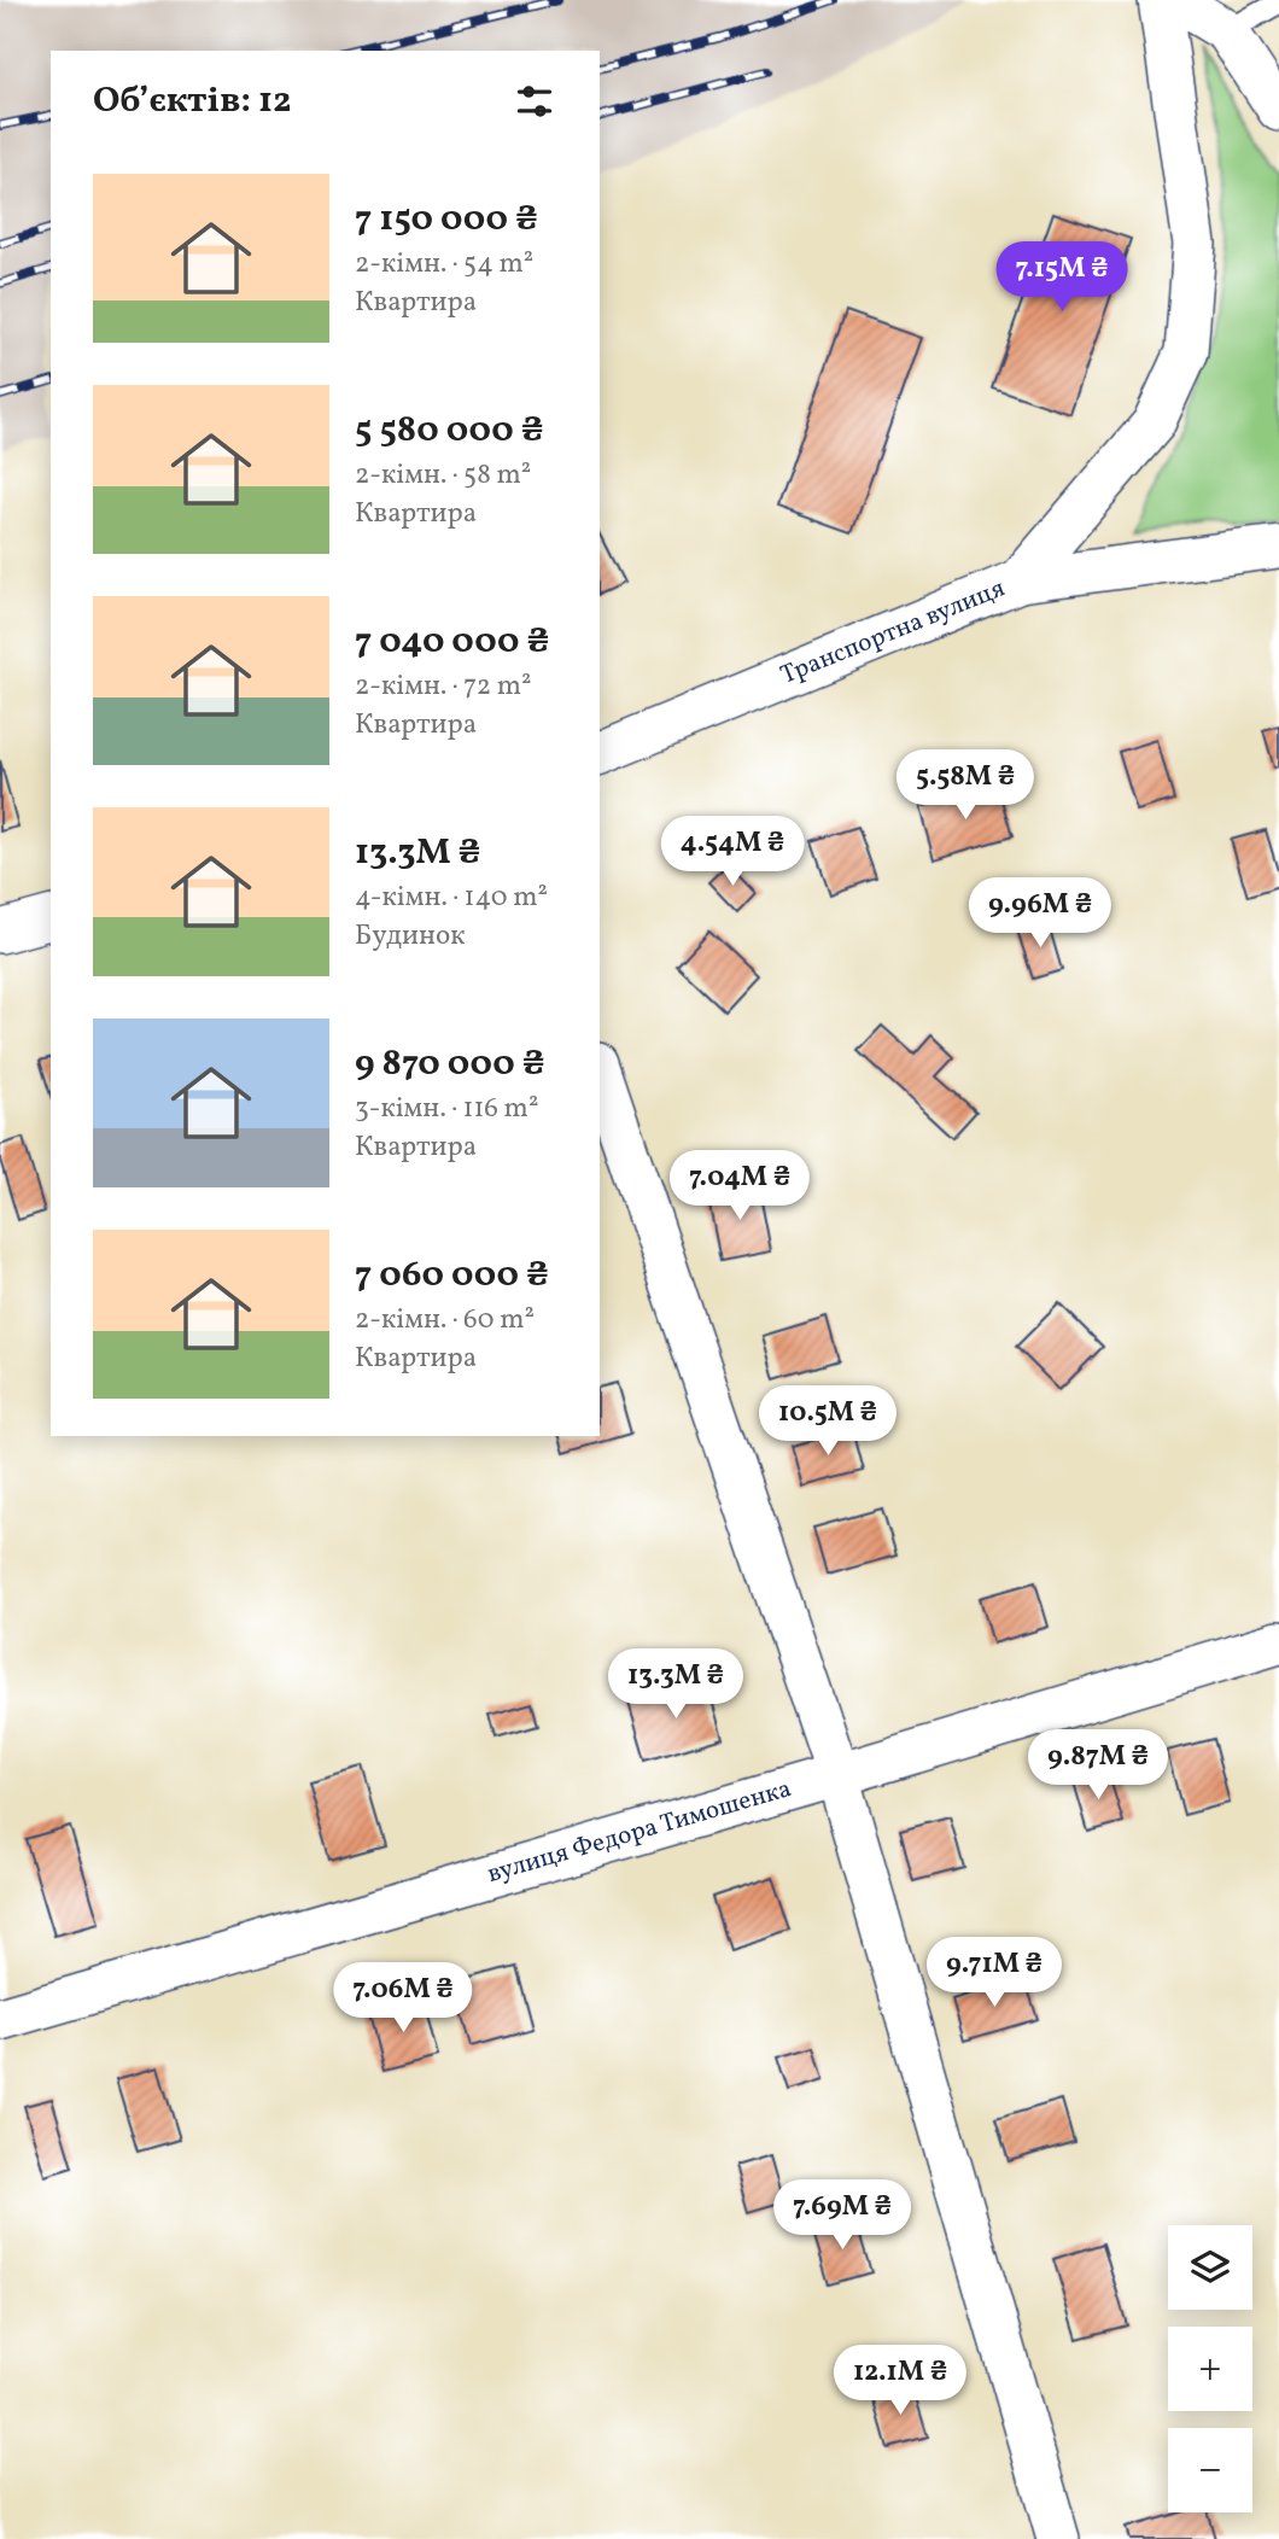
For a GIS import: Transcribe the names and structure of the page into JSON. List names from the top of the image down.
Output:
{
  "streets": {
    "street": ["Транспортна вулиця", "вулиця Федора Тимошенка"]
  },
  "page": {
    "heading": "Об’єктів: 12",
    "list": [
      {
        "name": "7 150 000 ₴",
        "note": "2-кімн. · 54 m² · Квартира"
      },
      {
        "name": "5 580 000 ₴",
        "note": "2-кімн. · 58 m² · Квартира"
      },
      {
        "name": "7 040 000 ₴",
        "note": "2-кімн. · 72 m² · Квартира"
      },
      {
        "name": "13.3M ₴",
        "note": "4-кімн. · 140 m² · Будинок"
      },
      {
        "name": "9 870 000 ₴",
        "note": "3-кімн. · 116 m² · Квартира"
      },
      {
        "name": "7 060 000 ₴",
        "note": "2-кімн. · 60 m² · Квартира"
      }
    ],
    "price": [
      "7.15M ₴",
      "5.58M ₴",
      "4.54M ₴",
      "9.96M ₴",
      "7.04M ₴",
      "10.5M ₴",
      "13.3M ₴",
      "9.87M ₴",
      "9.71M ₴",
      "7.06M ₴",
      "7.69M ₴",
      "12.1M ₴"
    ],
    "map_buttons": ["+", "−"]
  }
}
